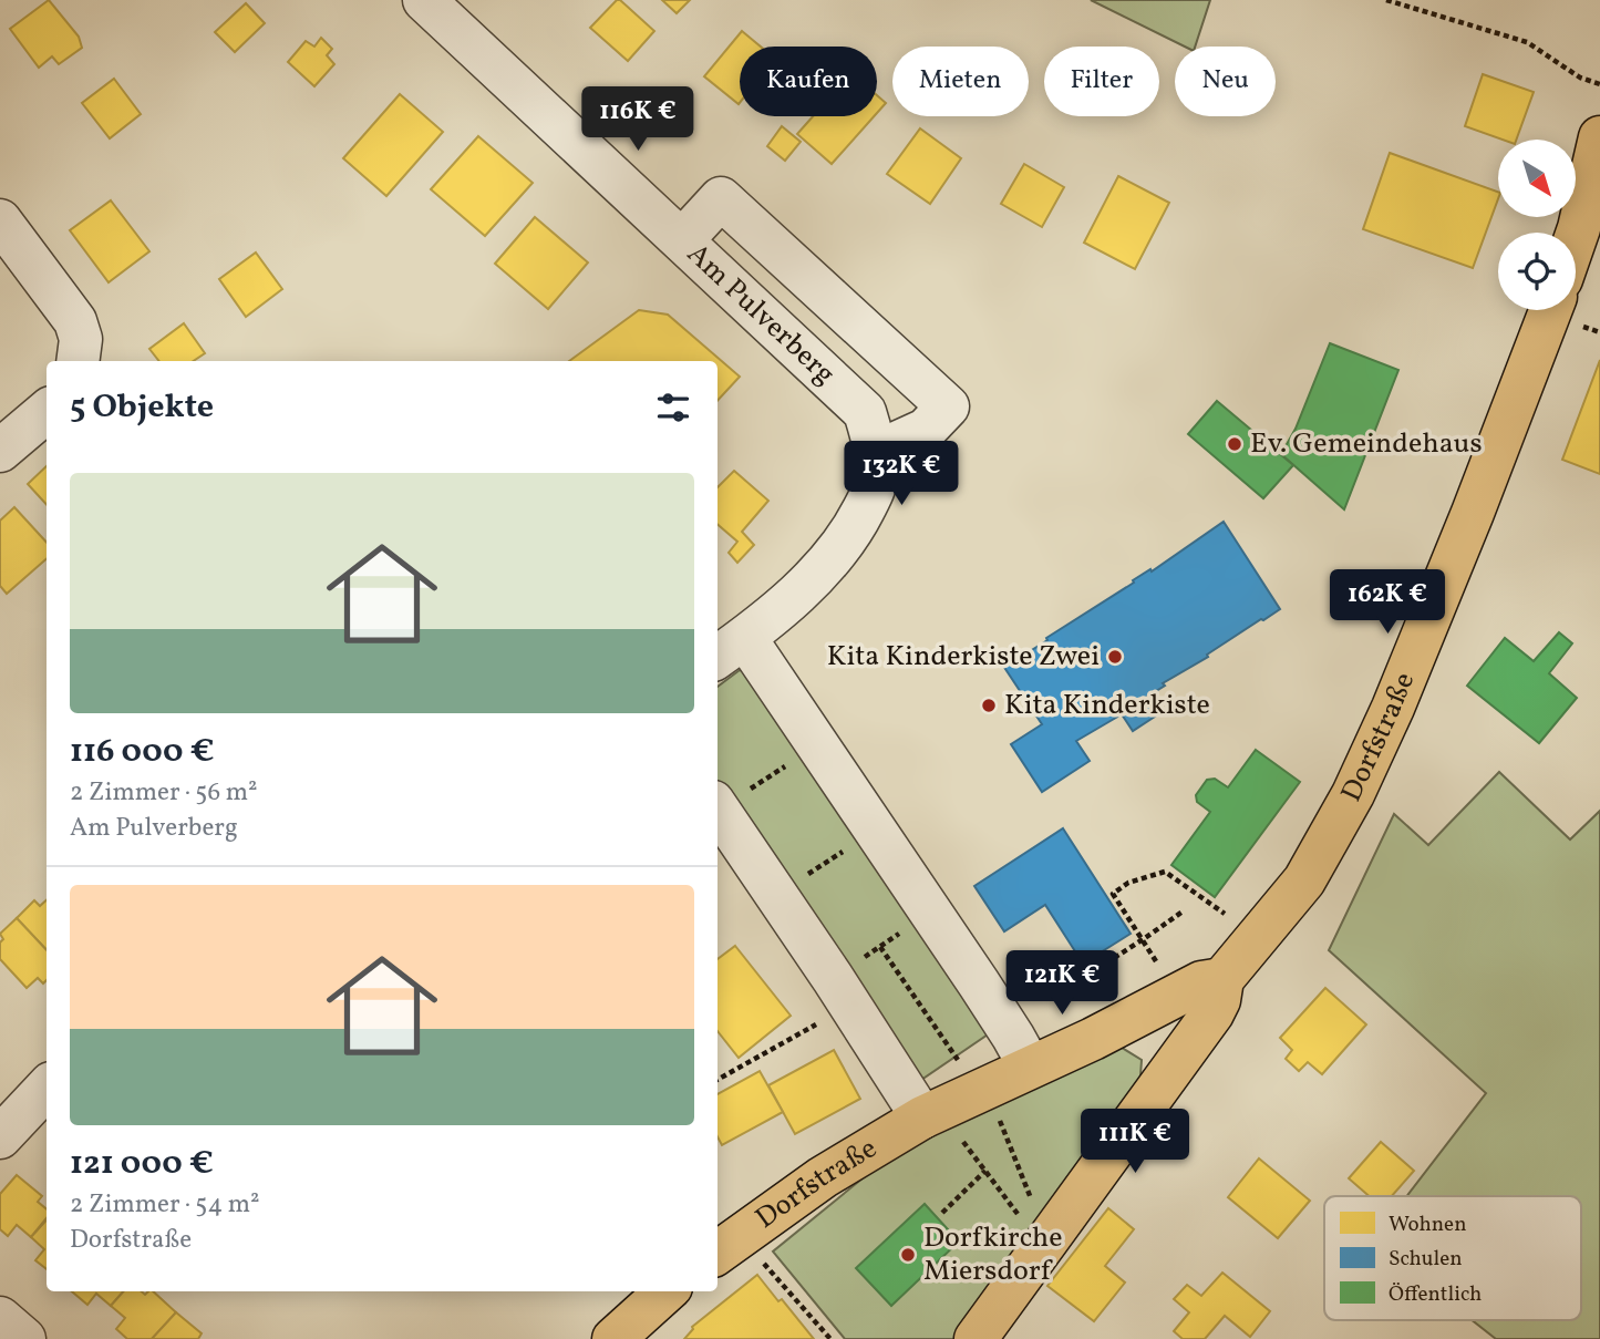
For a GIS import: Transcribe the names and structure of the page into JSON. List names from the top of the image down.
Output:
{
  "streets": {
    "main road": ["Dorfstraße"],
    "street": ["Am Pulverberg"]
  },
  "places": [
    "Ev. Gemeindehaus",
    "Kita Kinderkiste Zwei",
    "Kita Kinderkiste",
    "Dorfkirche Miersdorf"
  ],
  "legend": ["Wohnen", "Schulen", "Öffentlich"],
  "north": "bottom right",
  "page": {
    "chip": [
      "Kaufen",
      "Mieten",
      "Filter",
      "Neu"
    ],
    "price": [
      "116K €",
      "132K €",
      "162K €",
      "121K €",
      "111K €"
    ],
    "heading": "5 Objekte",
    "list": [
      {
        "name": "116 000 €",
        "note": "2 Zimmer · 56 m² · Am Pulverberg"
      },
      {
        "name": "121 000 €",
        "note": "2 Zimmer · 54 m² · Dorfstraße"
      }
    ]
  }
}
